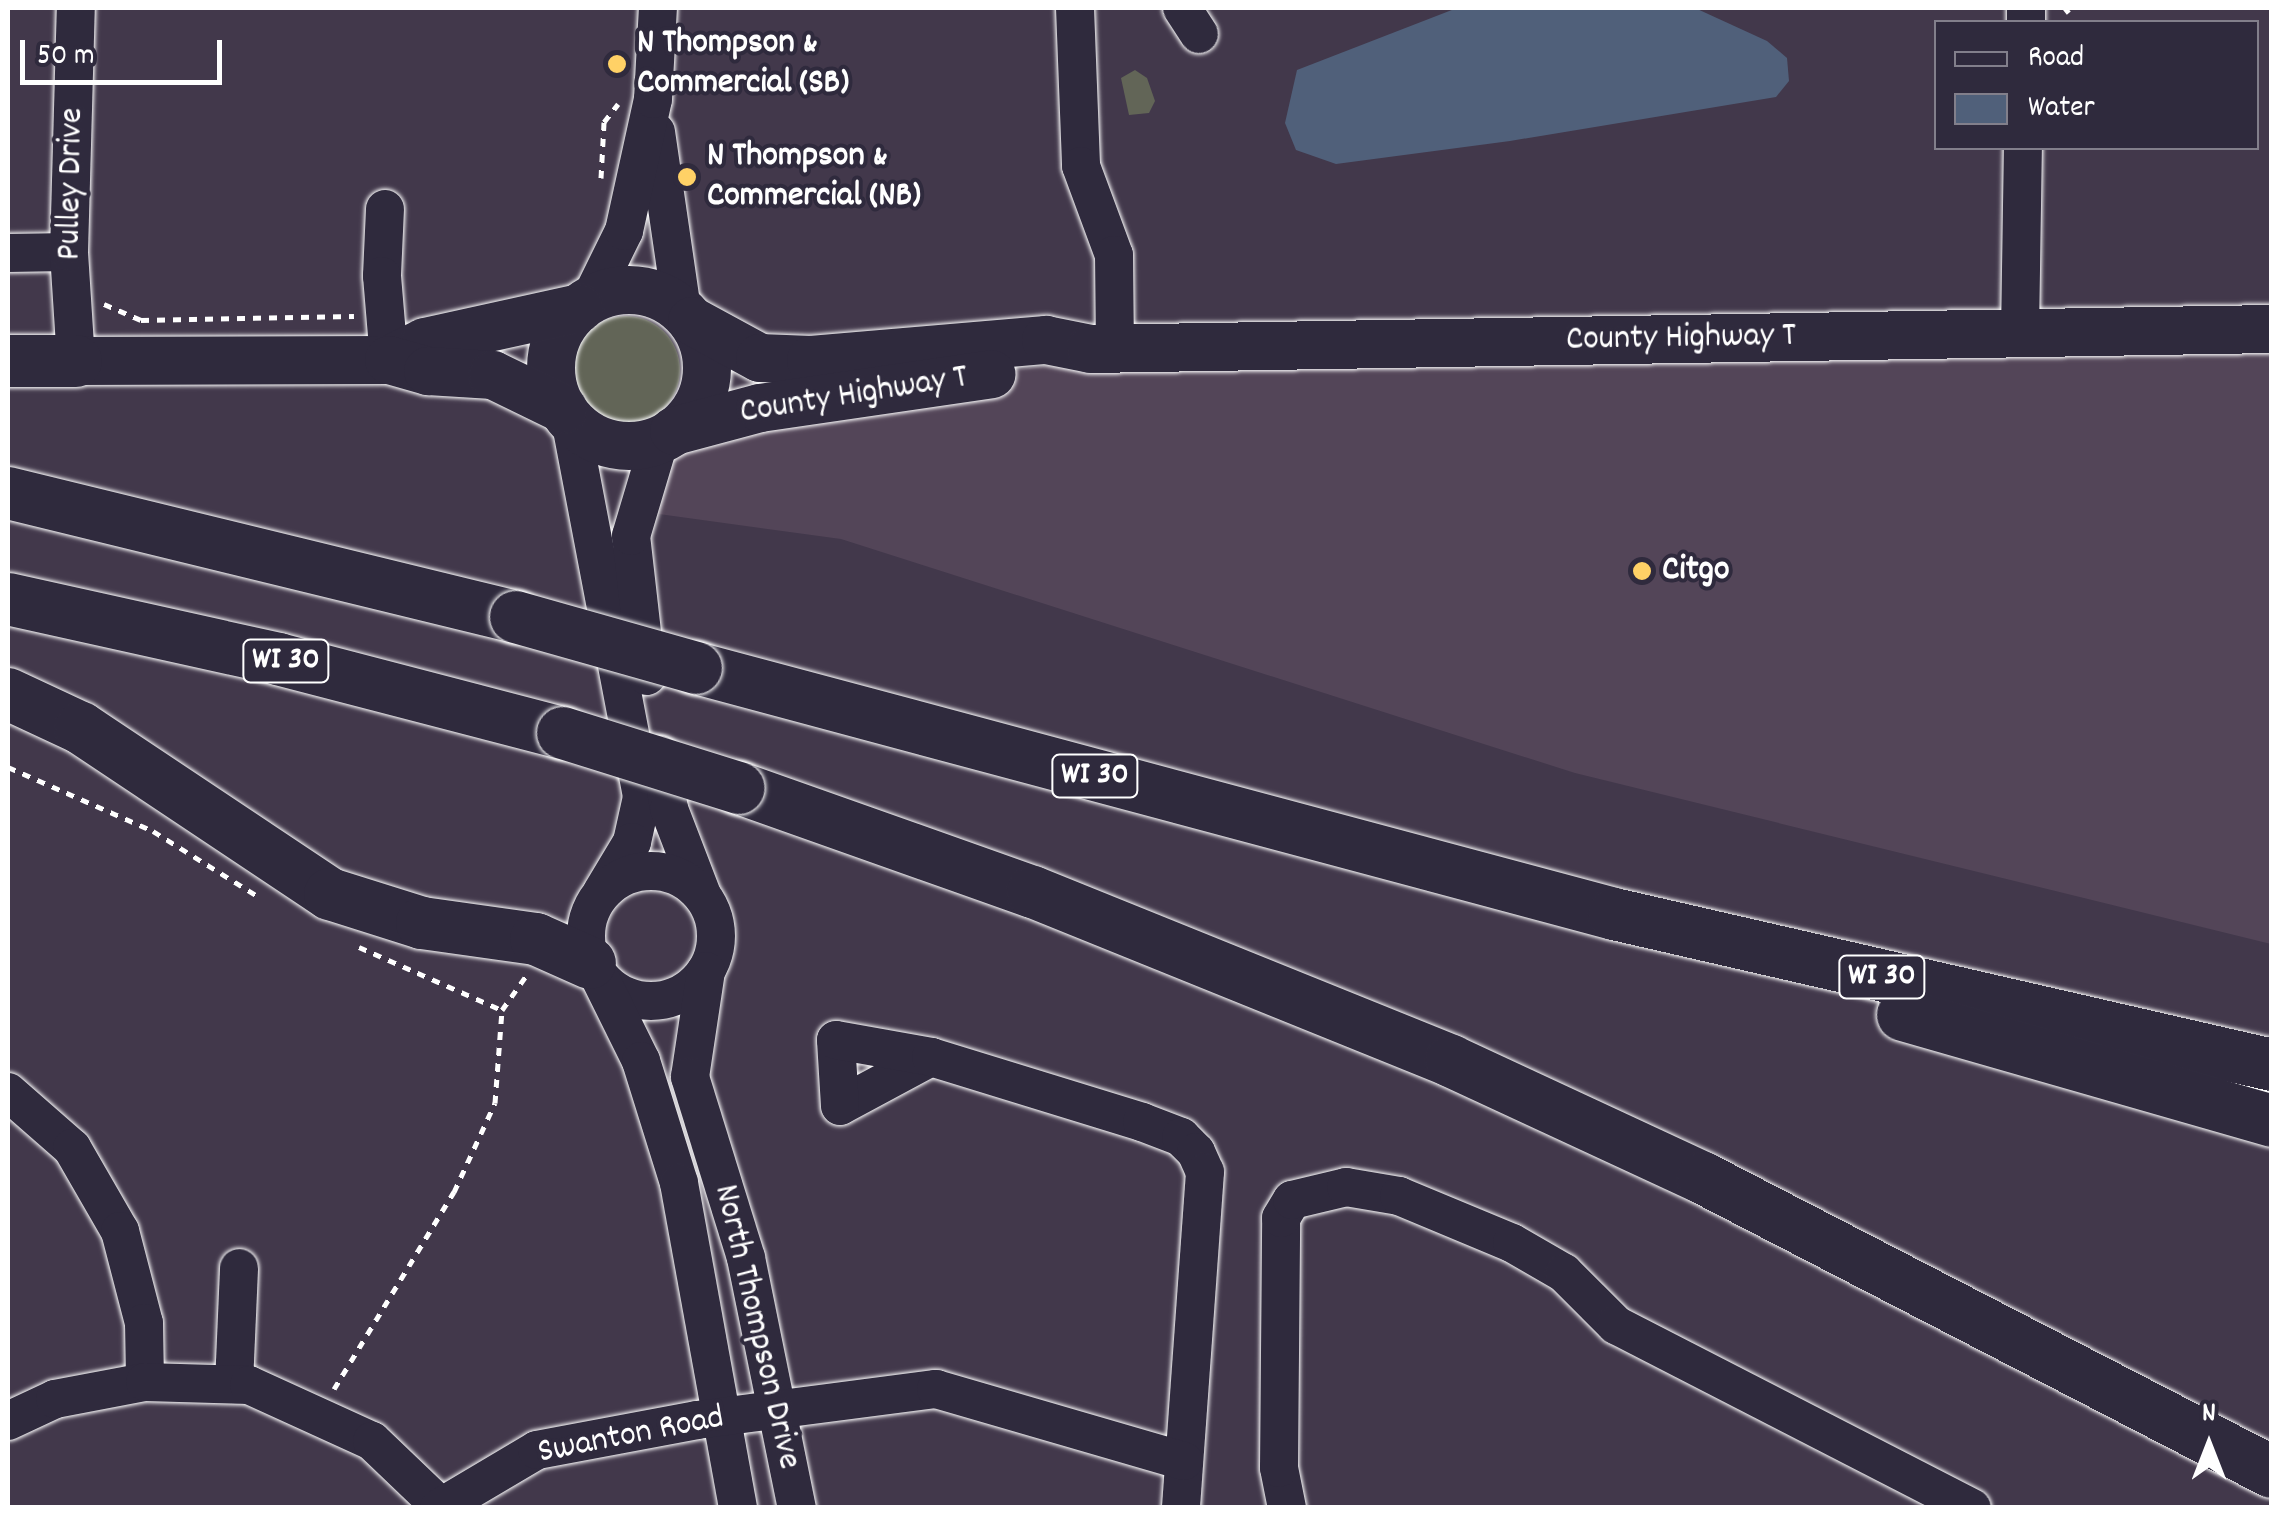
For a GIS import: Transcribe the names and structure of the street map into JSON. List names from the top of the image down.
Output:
{
  "streets": {
    "highway": ["WI 30"],
    "main road": ["County Highway T"],
    "street": ["Pulley Drive", "North Thompson Drive", "Swanton Road"]
  },
  "crossings": [
    ["North Thompson Drive", "Swanton Road"]
  ],
  "places": ["N Thompson & Commercial (SB)", "N Thompson & Commercial (NB)", "Citgo"],
  "legend": ["Road", "Water"],
  "scale_bar": "50 m",
  "north": "top"
}
